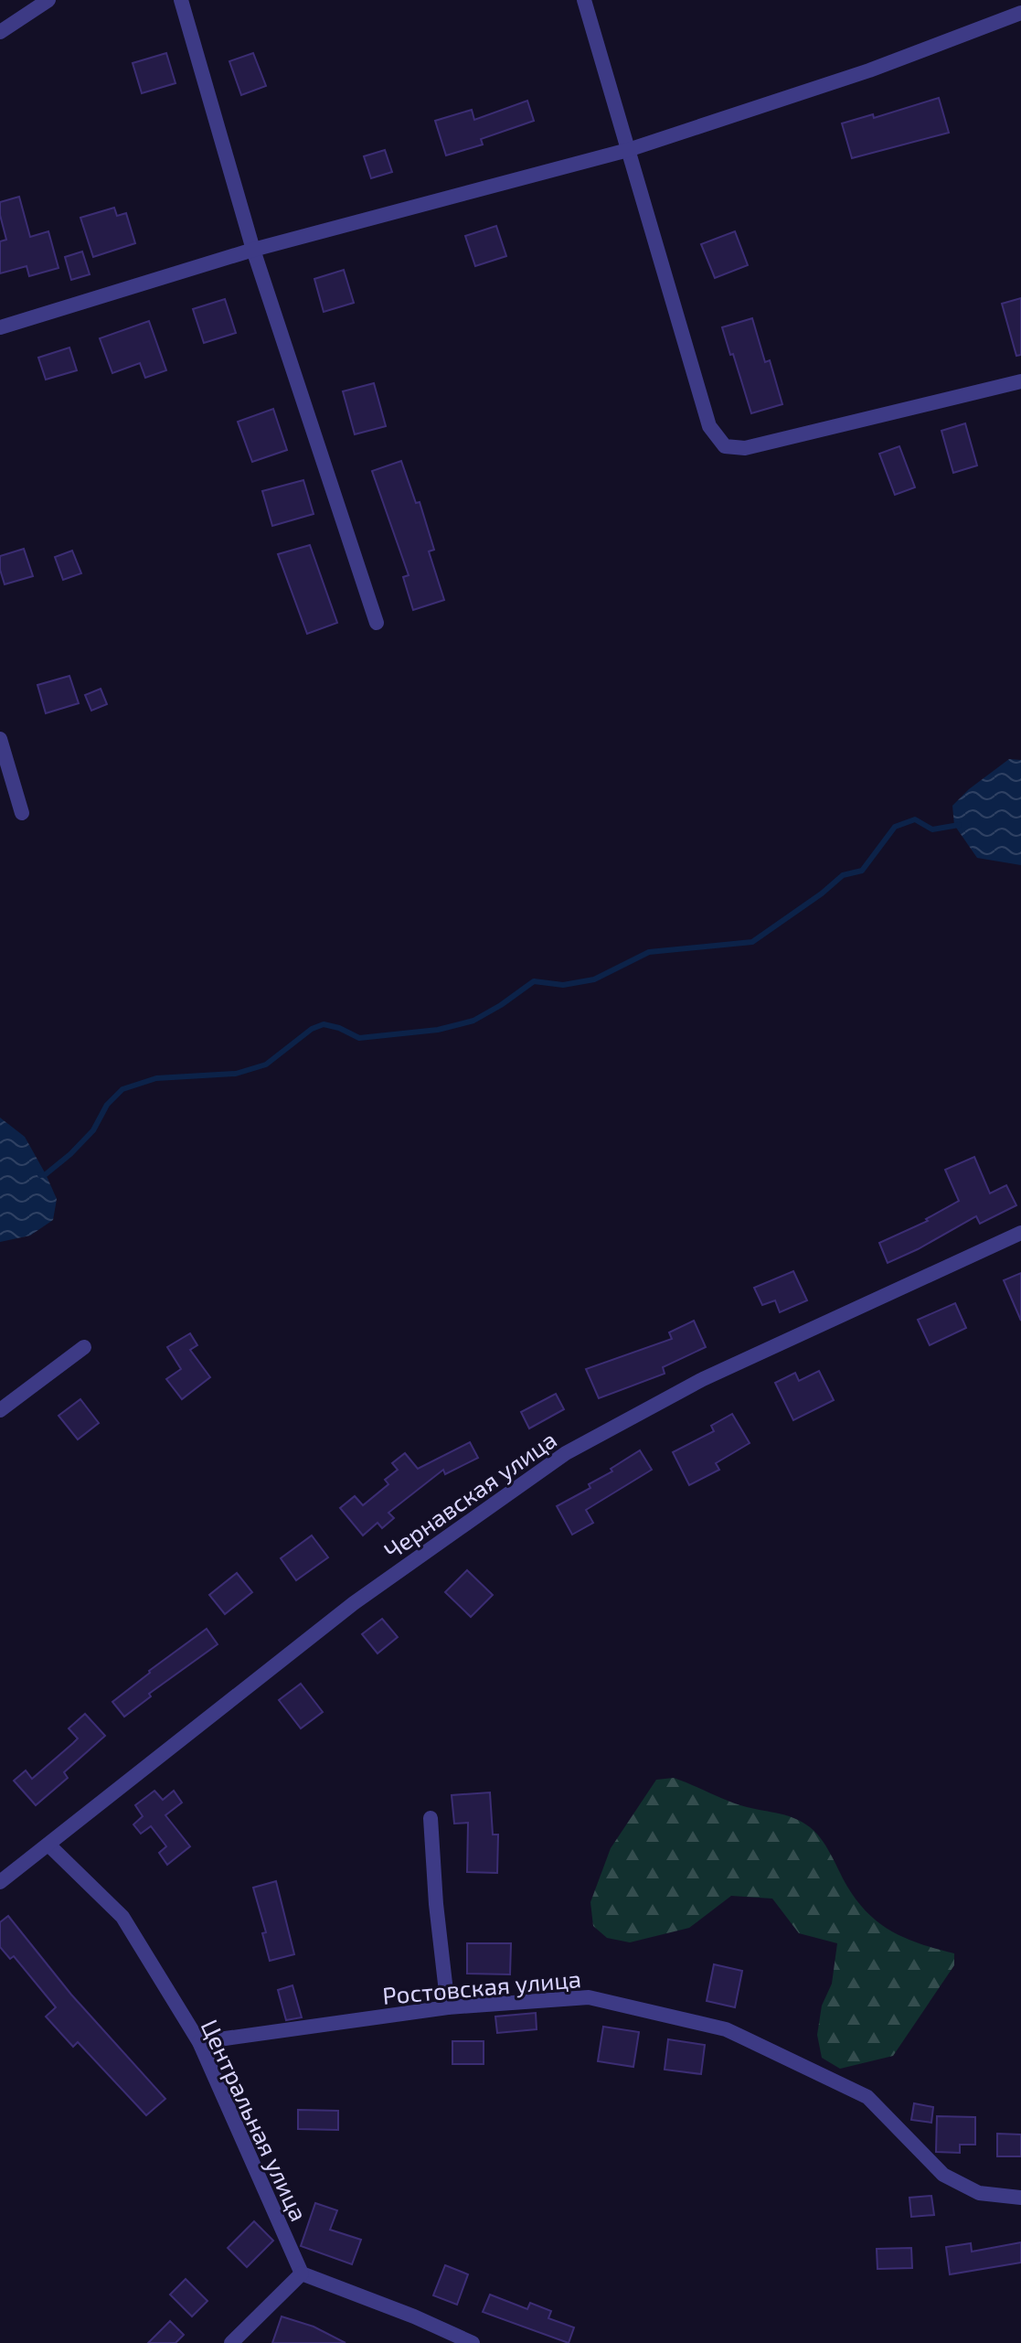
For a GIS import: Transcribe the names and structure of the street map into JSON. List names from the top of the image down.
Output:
{
  "streets": {
    "street": ["Чернавская улица", "Ростовская улица", "Центральная улица"]
  },
  "crossings": [
    ["Чернавская улица", "Центральная улица"],
    ["Ростовская улица", "Центральная улица"]
  ]
}
